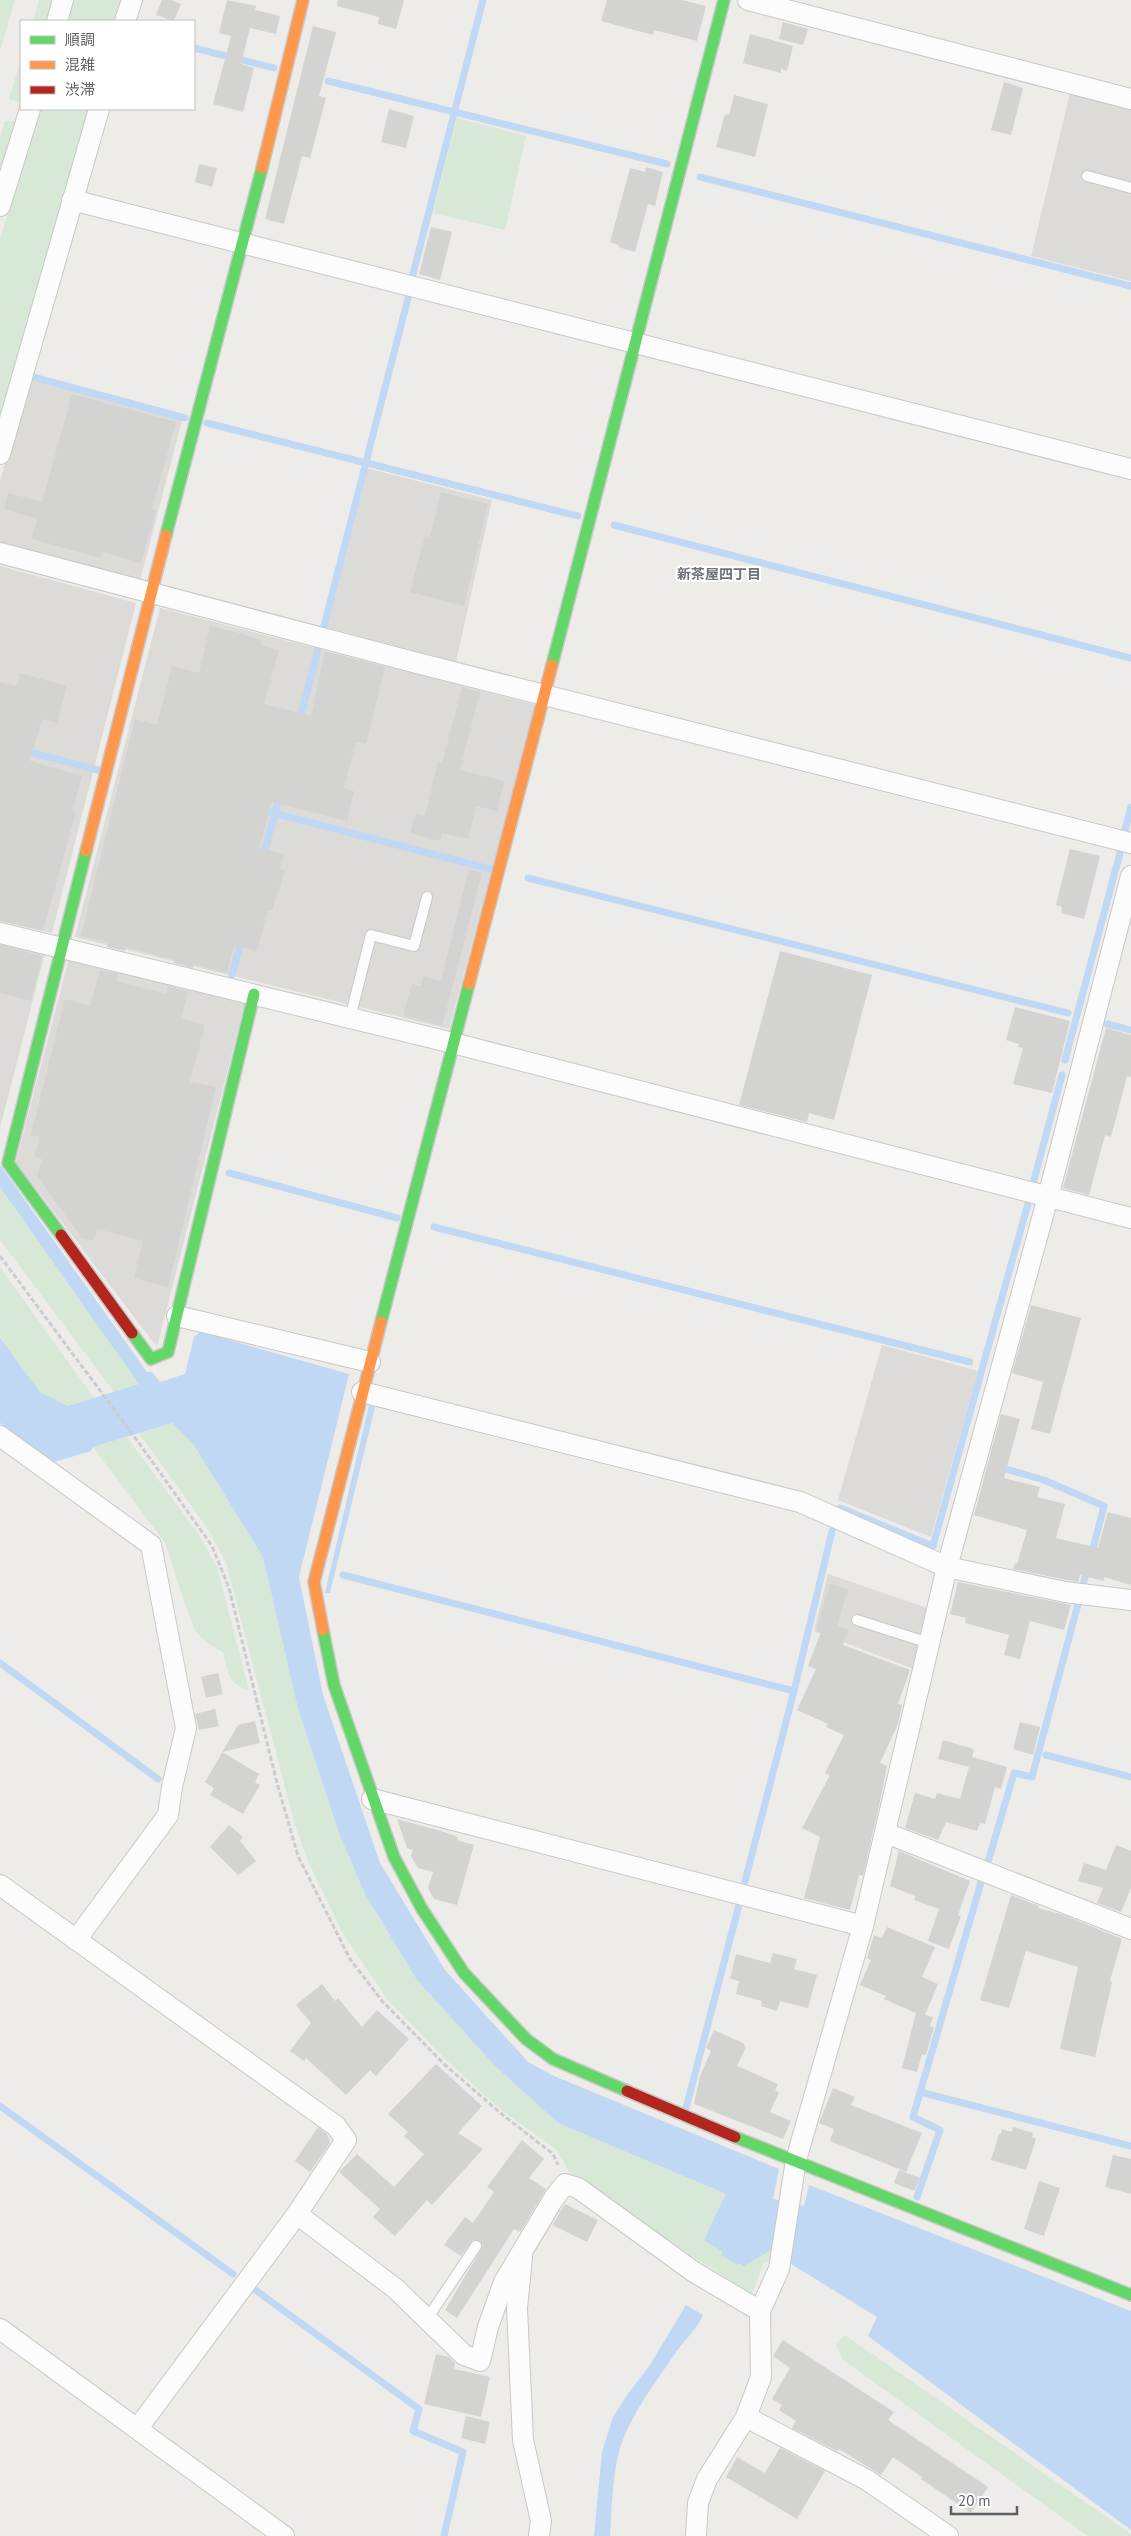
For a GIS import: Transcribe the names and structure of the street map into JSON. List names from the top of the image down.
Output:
{
  "districts": ["新茶屋四丁目"],
  "legend": ["順調", "混雑", "渋滞"],
  "scale_bar": "20 m"
}
